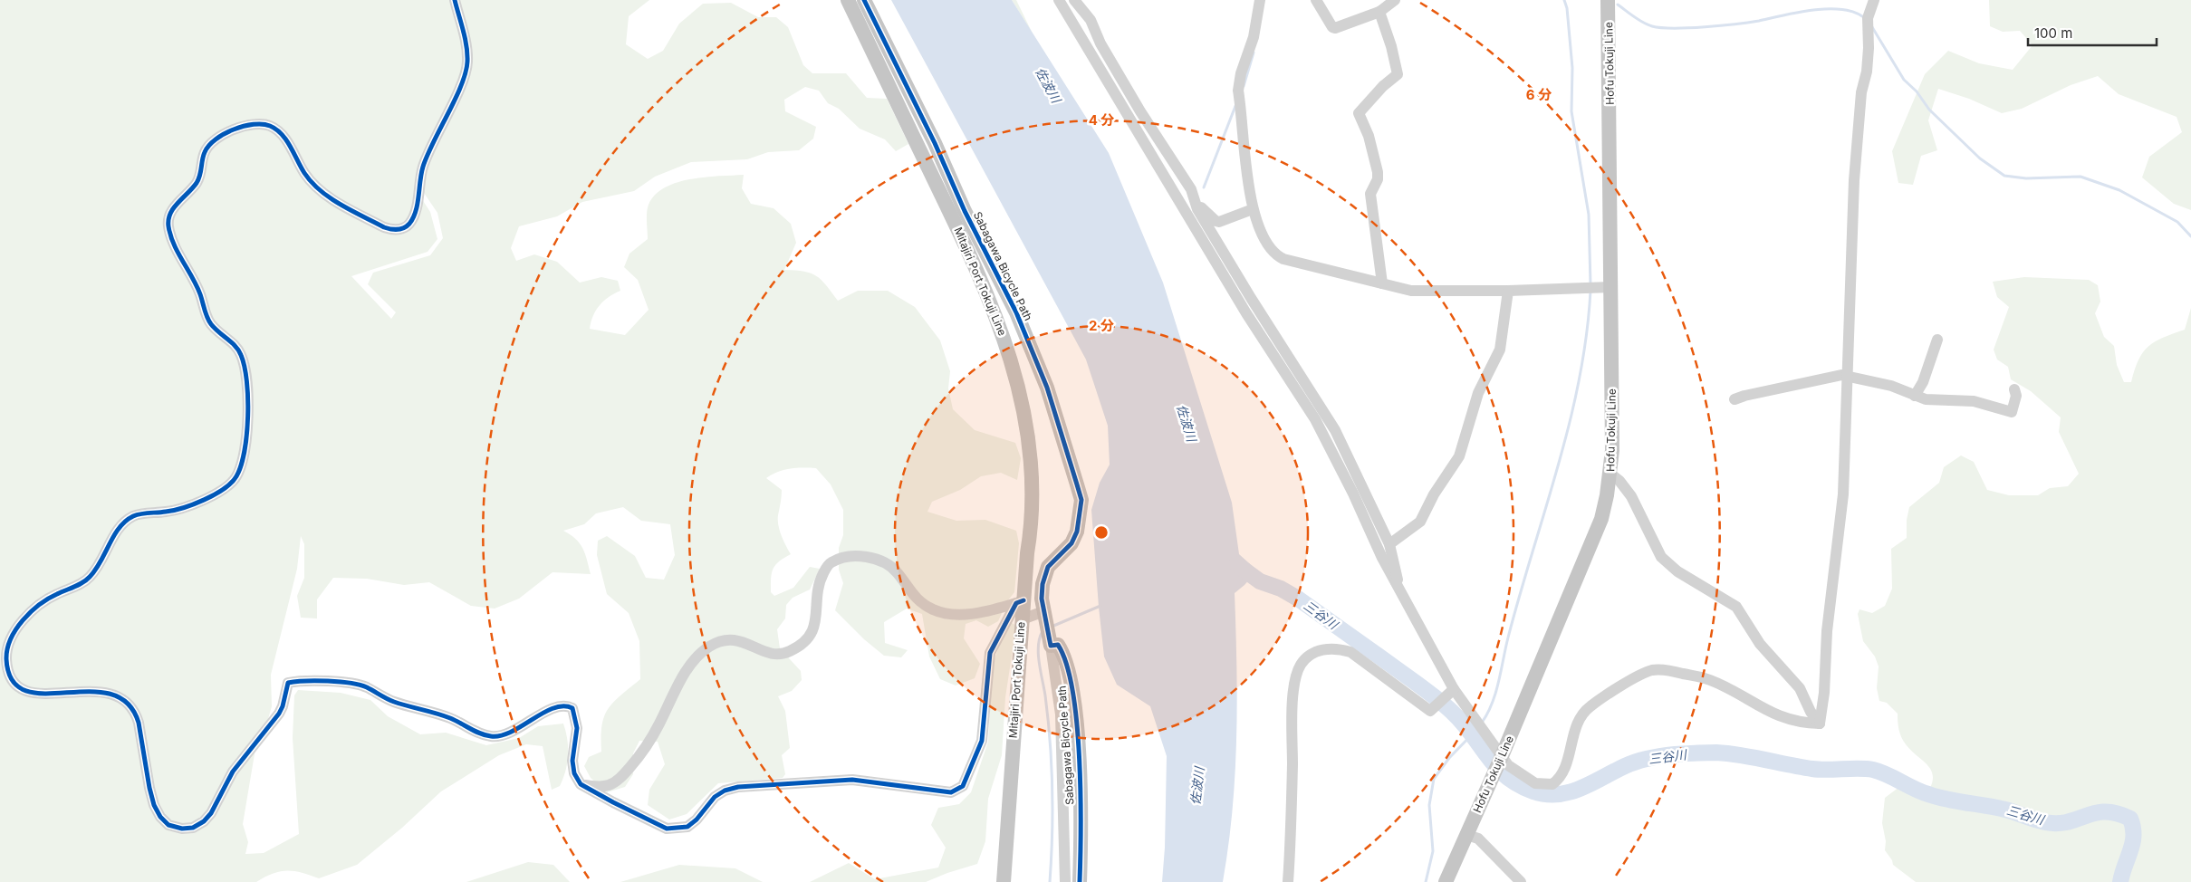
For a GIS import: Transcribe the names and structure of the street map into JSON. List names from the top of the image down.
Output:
{
  "streets": {
    "main road": ["Hofu Tokuji Line", "Sabagawa Bicycle Path", "Mitajiri Port Tokuji Line"]
  },
  "water": ["佐波川", "三谷川"],
  "scale_bar": "100 m",
  "rings": ["6 分", "4 分", "2 分"]
}
